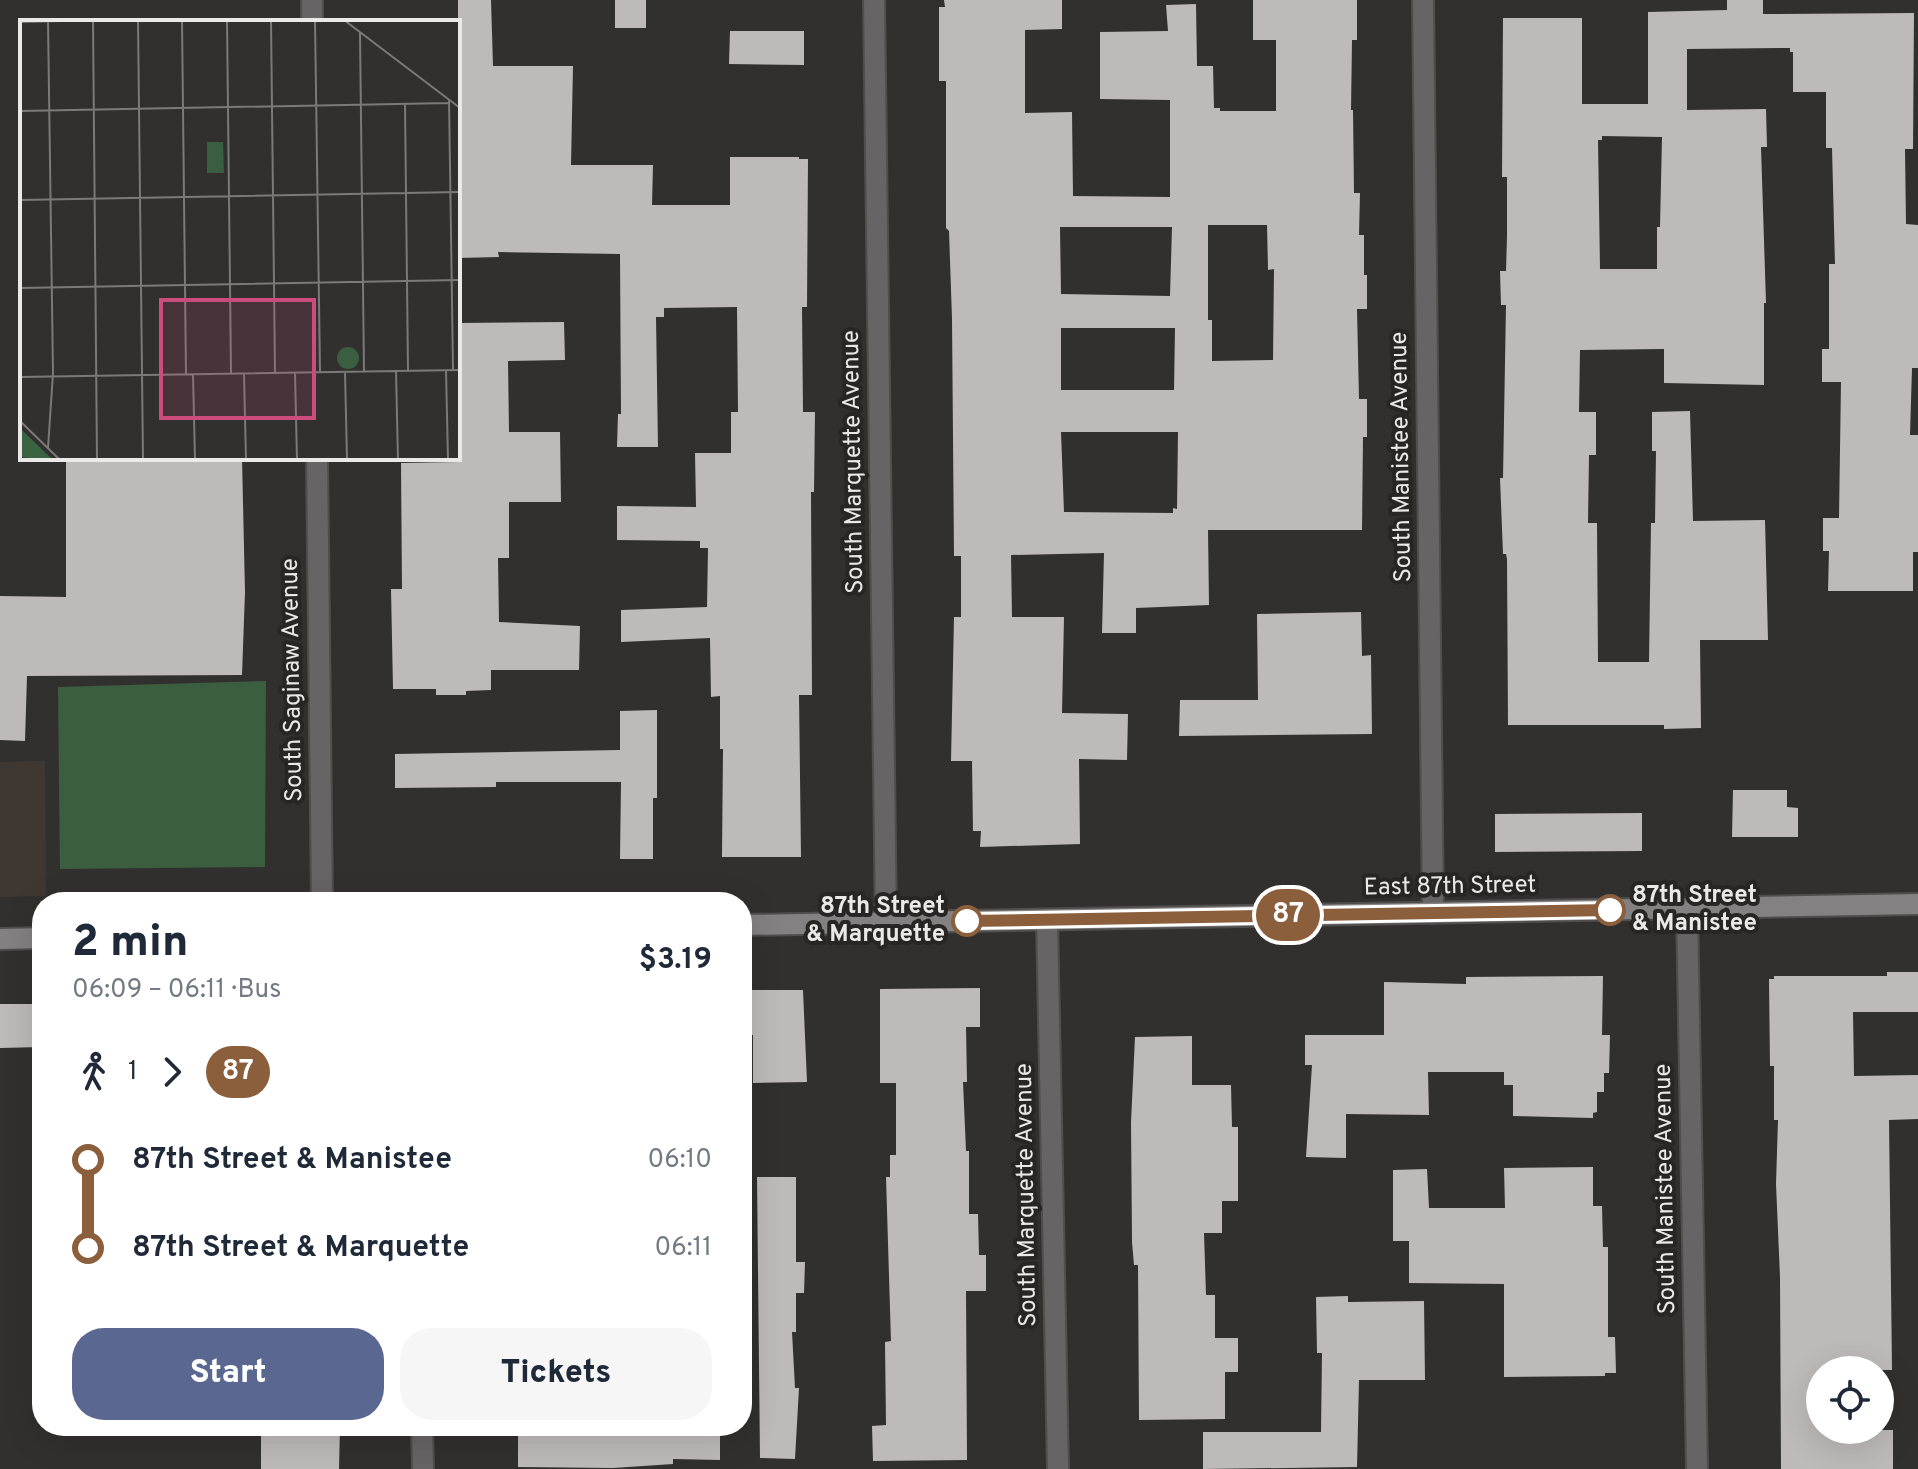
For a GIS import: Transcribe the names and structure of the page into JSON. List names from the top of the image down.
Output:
{
  "streets": {
    "main road": ["East 87th Street"],
    "street": ["South Manistee Avenue", "South Marquette Avenue", "South Saginaw Avenue"]
  },
  "crossings": [
    ["South Manistee Avenue", "East 87th Street"],
    ["South Marquette Avenue", "East 87th Street"]
  ],
  "places": ["87th Street & Manistee", "87th Street & Marquette"],
  "lines": ["bus line 87"],
  "page": {
    "on_map": "87",
    "heading": ["2 min", "06:09 – 06:11 · Bus", "$3.19"],
    "legs": ["1", "87"],
    "list": [
      {
        "name": "87th Street & Manistee",
        "value": "06:10"
      },
      {
        "name": "87th Street & Marquette",
        "value": "06:11"
      }
    ],
    "buttons": ["Start", "Tickets"]
  }
}
